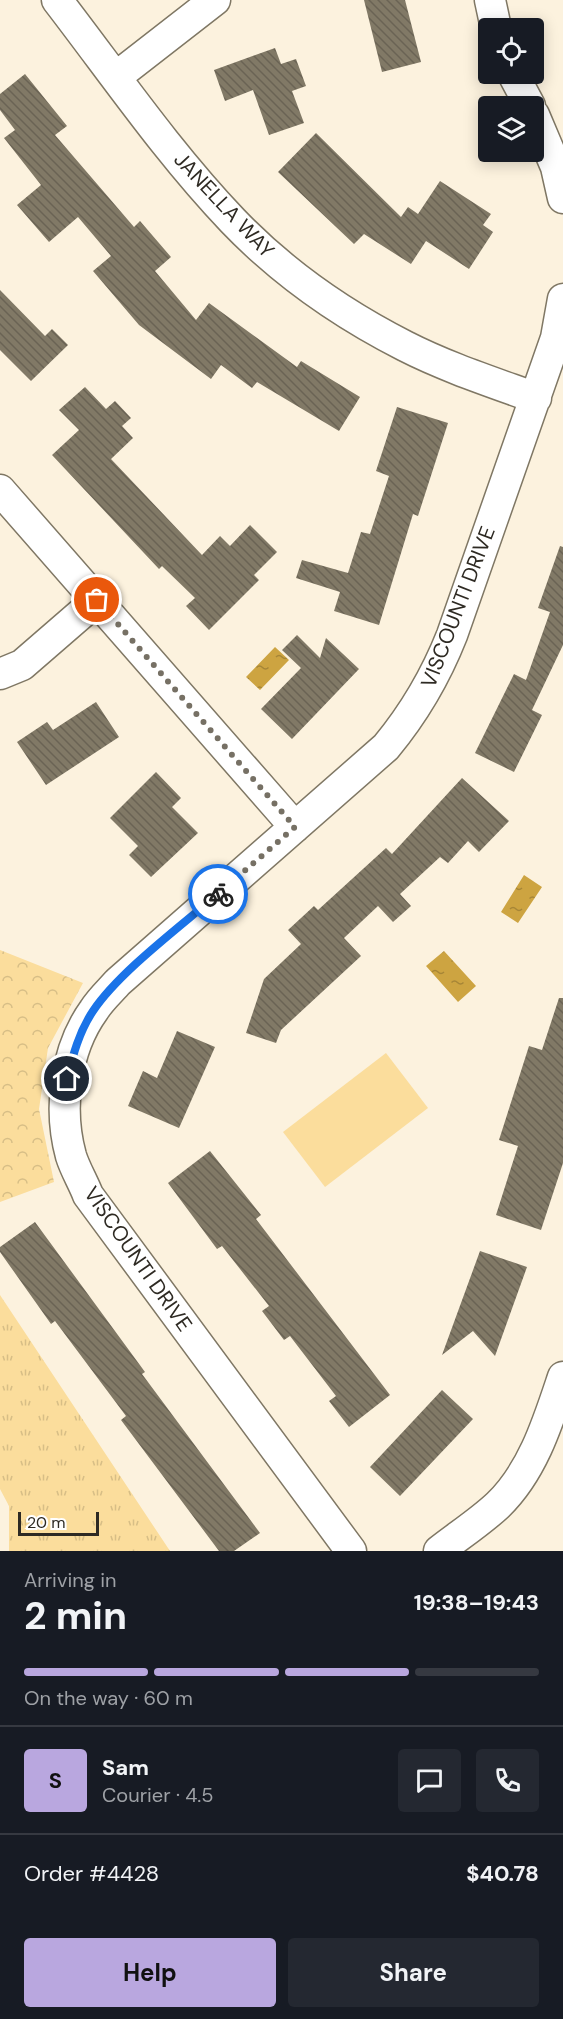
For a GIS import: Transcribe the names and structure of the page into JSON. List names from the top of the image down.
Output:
{
  "streets": {
    "street": ["JANELLA WAY", "VISCOUNTI DRIVE"]
  },
  "crossings": [
    ["JANELLA WAY", "VISCOUNTI DRIVE"]
  ],
  "scale_bar": "20 m",
  "page": {
    "scale": "20 m",
    "heading": ["2 min", "Arriving in", "19:38–19:43"],
    "panel": [
      "Sam",
      "Courier · 4.5",
      "Order #4428",
      "$40.78"
    ],
    "bar": "On the way · 60 m",
    "round": "S",
    "buttons": ["Help", "Share"]
  }
}
